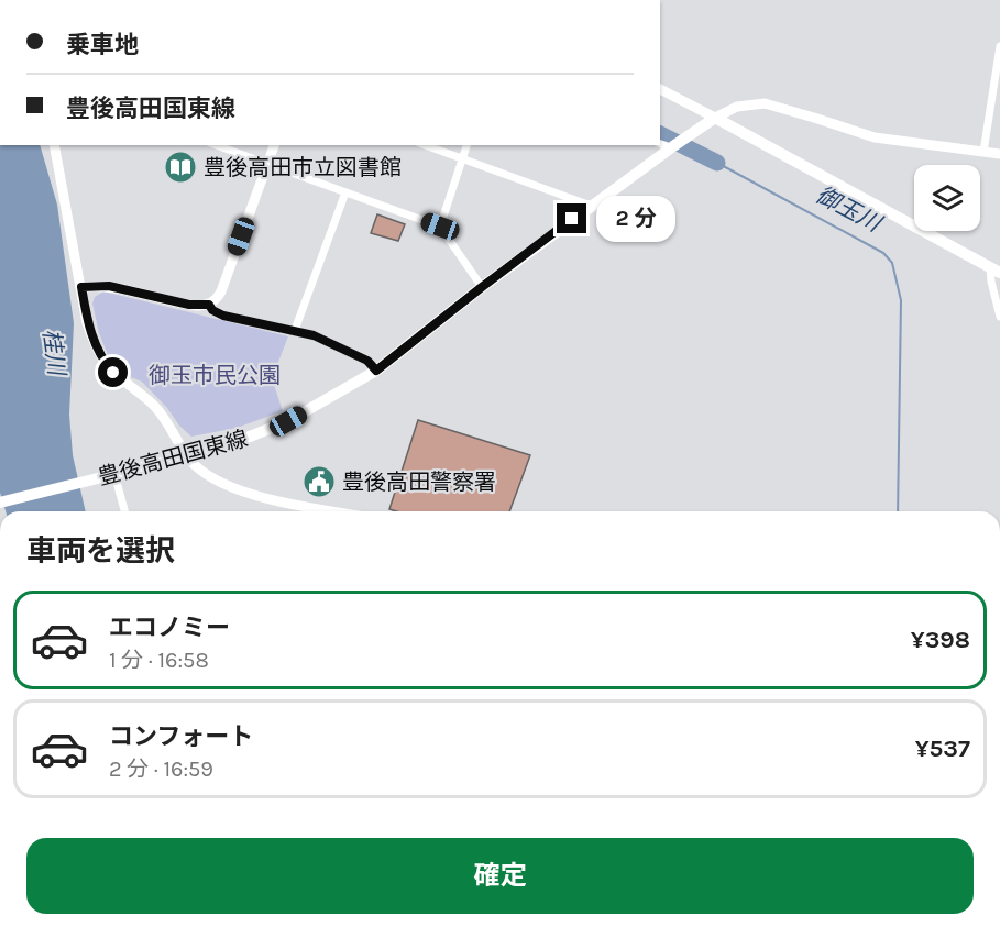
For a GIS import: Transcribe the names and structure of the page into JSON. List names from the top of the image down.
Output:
{
  "streets": {
    "main road": ["豊後高田国東線"]
  },
  "water": ["御玉川", "桂川"],
  "parks": ["御玉市民公園"],
  "places": {
    "library": ["豊後高田市立図書館"],
    "public building": ["豊後高田警察署"]
  },
  "page": {
    "banner": ["乗車地", "豊後高田国東線"],
    "bubble": "2 分",
    "heading": "車両を選択",
    "list": [
      {
        "name": "エコノミー",
        "note": "1 分 · 16:58",
        "value": "¥398"
      },
      {
        "name": "コンフォート",
        "note": "2 分 · 16:59",
        "value": "¥537"
      }
    ],
    "buttons": "確定"
  }
}
